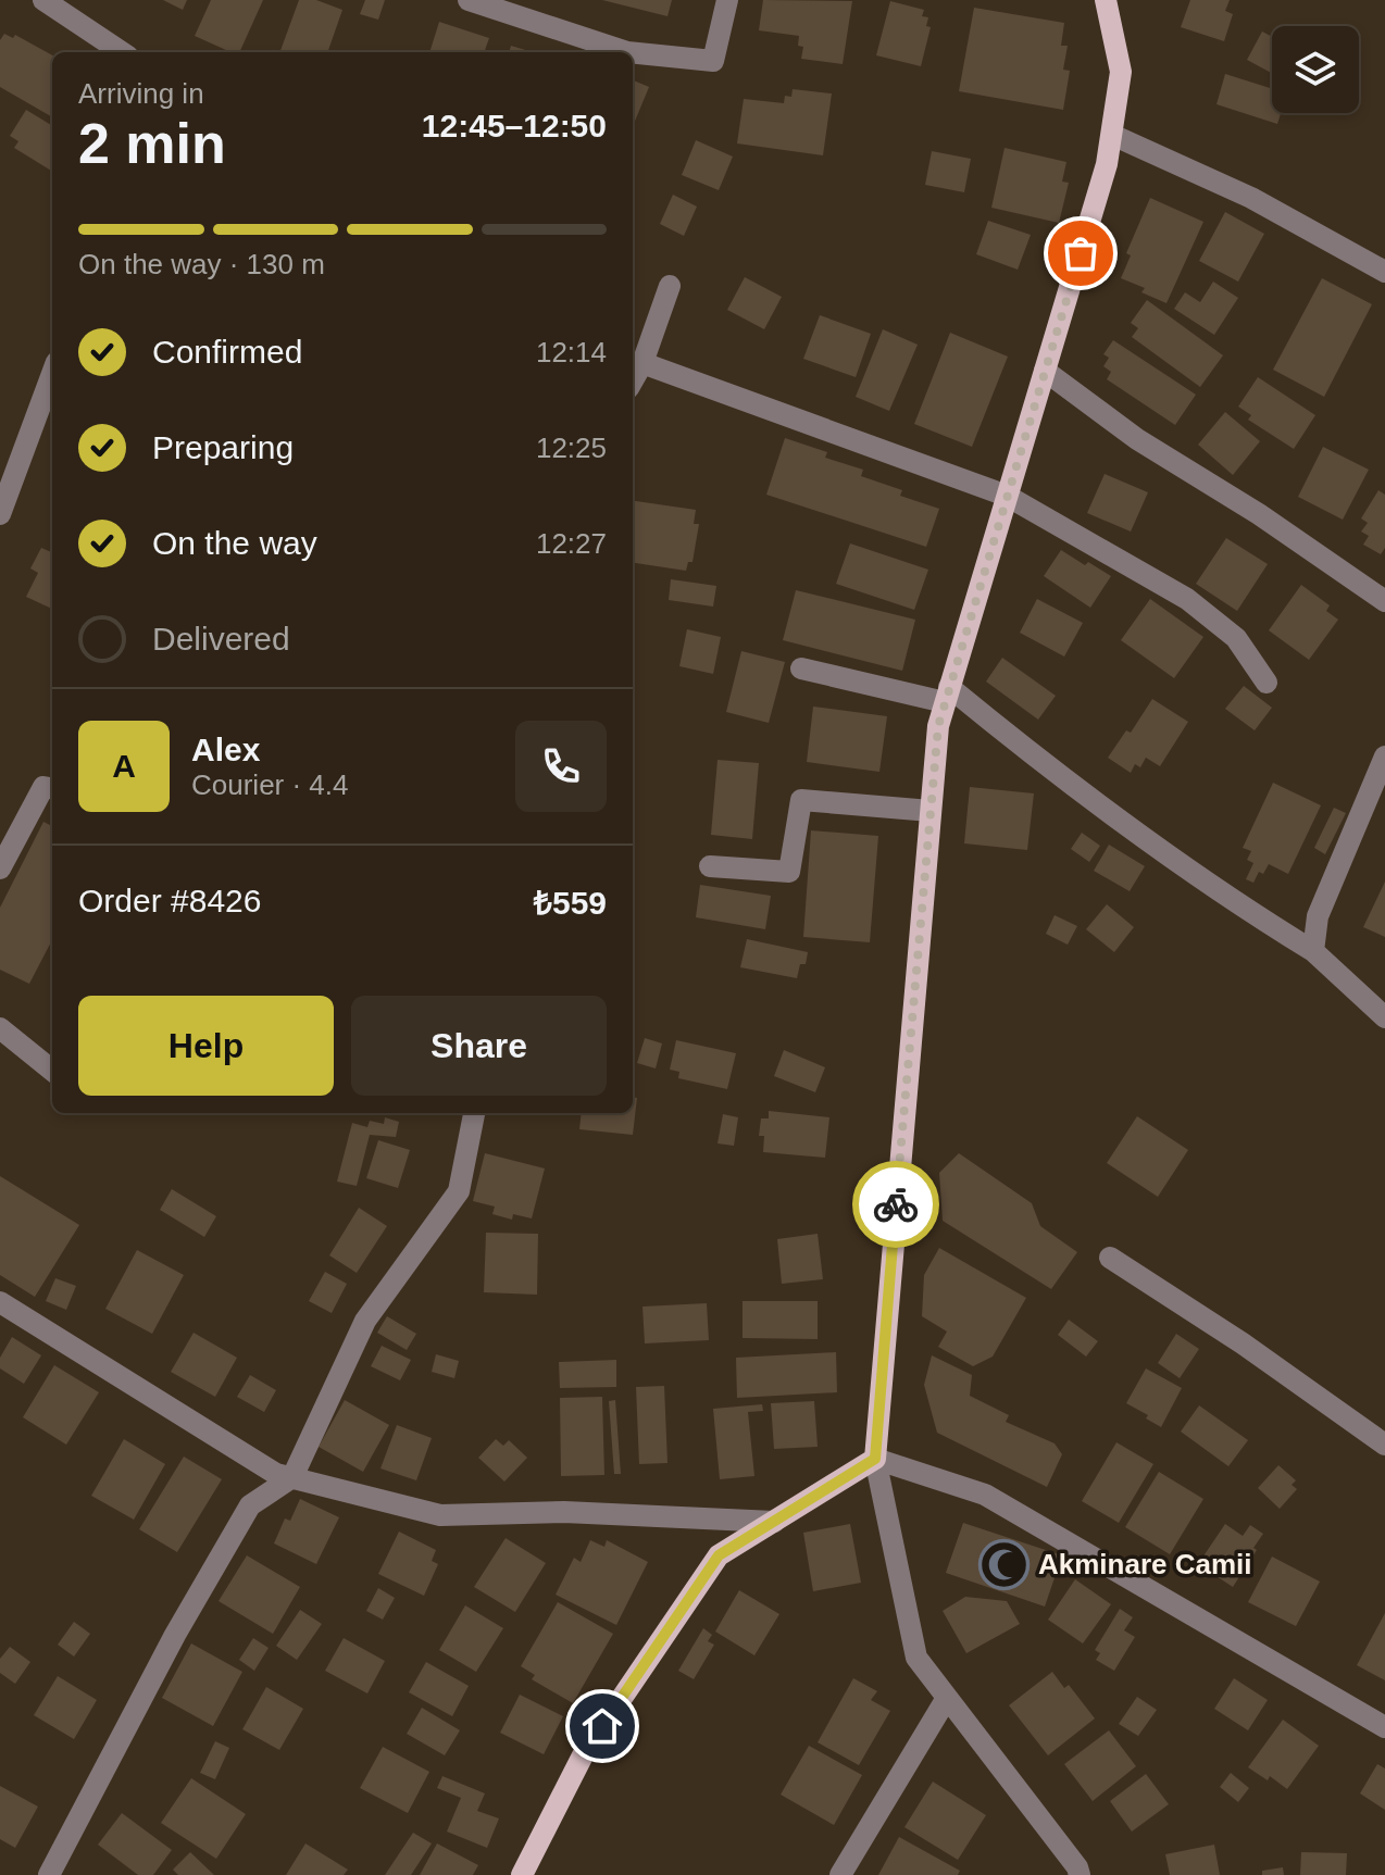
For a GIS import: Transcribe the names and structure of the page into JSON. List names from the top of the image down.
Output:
{
  "places": {
    "mosque": ["Akminare Camii"]
  },
  "page": {
    "heading": ["2 min", "Arriving in", "12:45–12:50"],
    "panel": [
      "Alex",
      "Courier · 4.4",
      "Order #8426",
      "₺559"
    ],
    "bar": "On the way · 130 m",
    "list": [
      ["Confirmed", "12:14"],
      ["Preparing", "12:25"],
      ["On the way", "12:27"],
      "Delivered"
    ],
    "round": "A",
    "buttons": ["Help", "Share"]
  }
}
